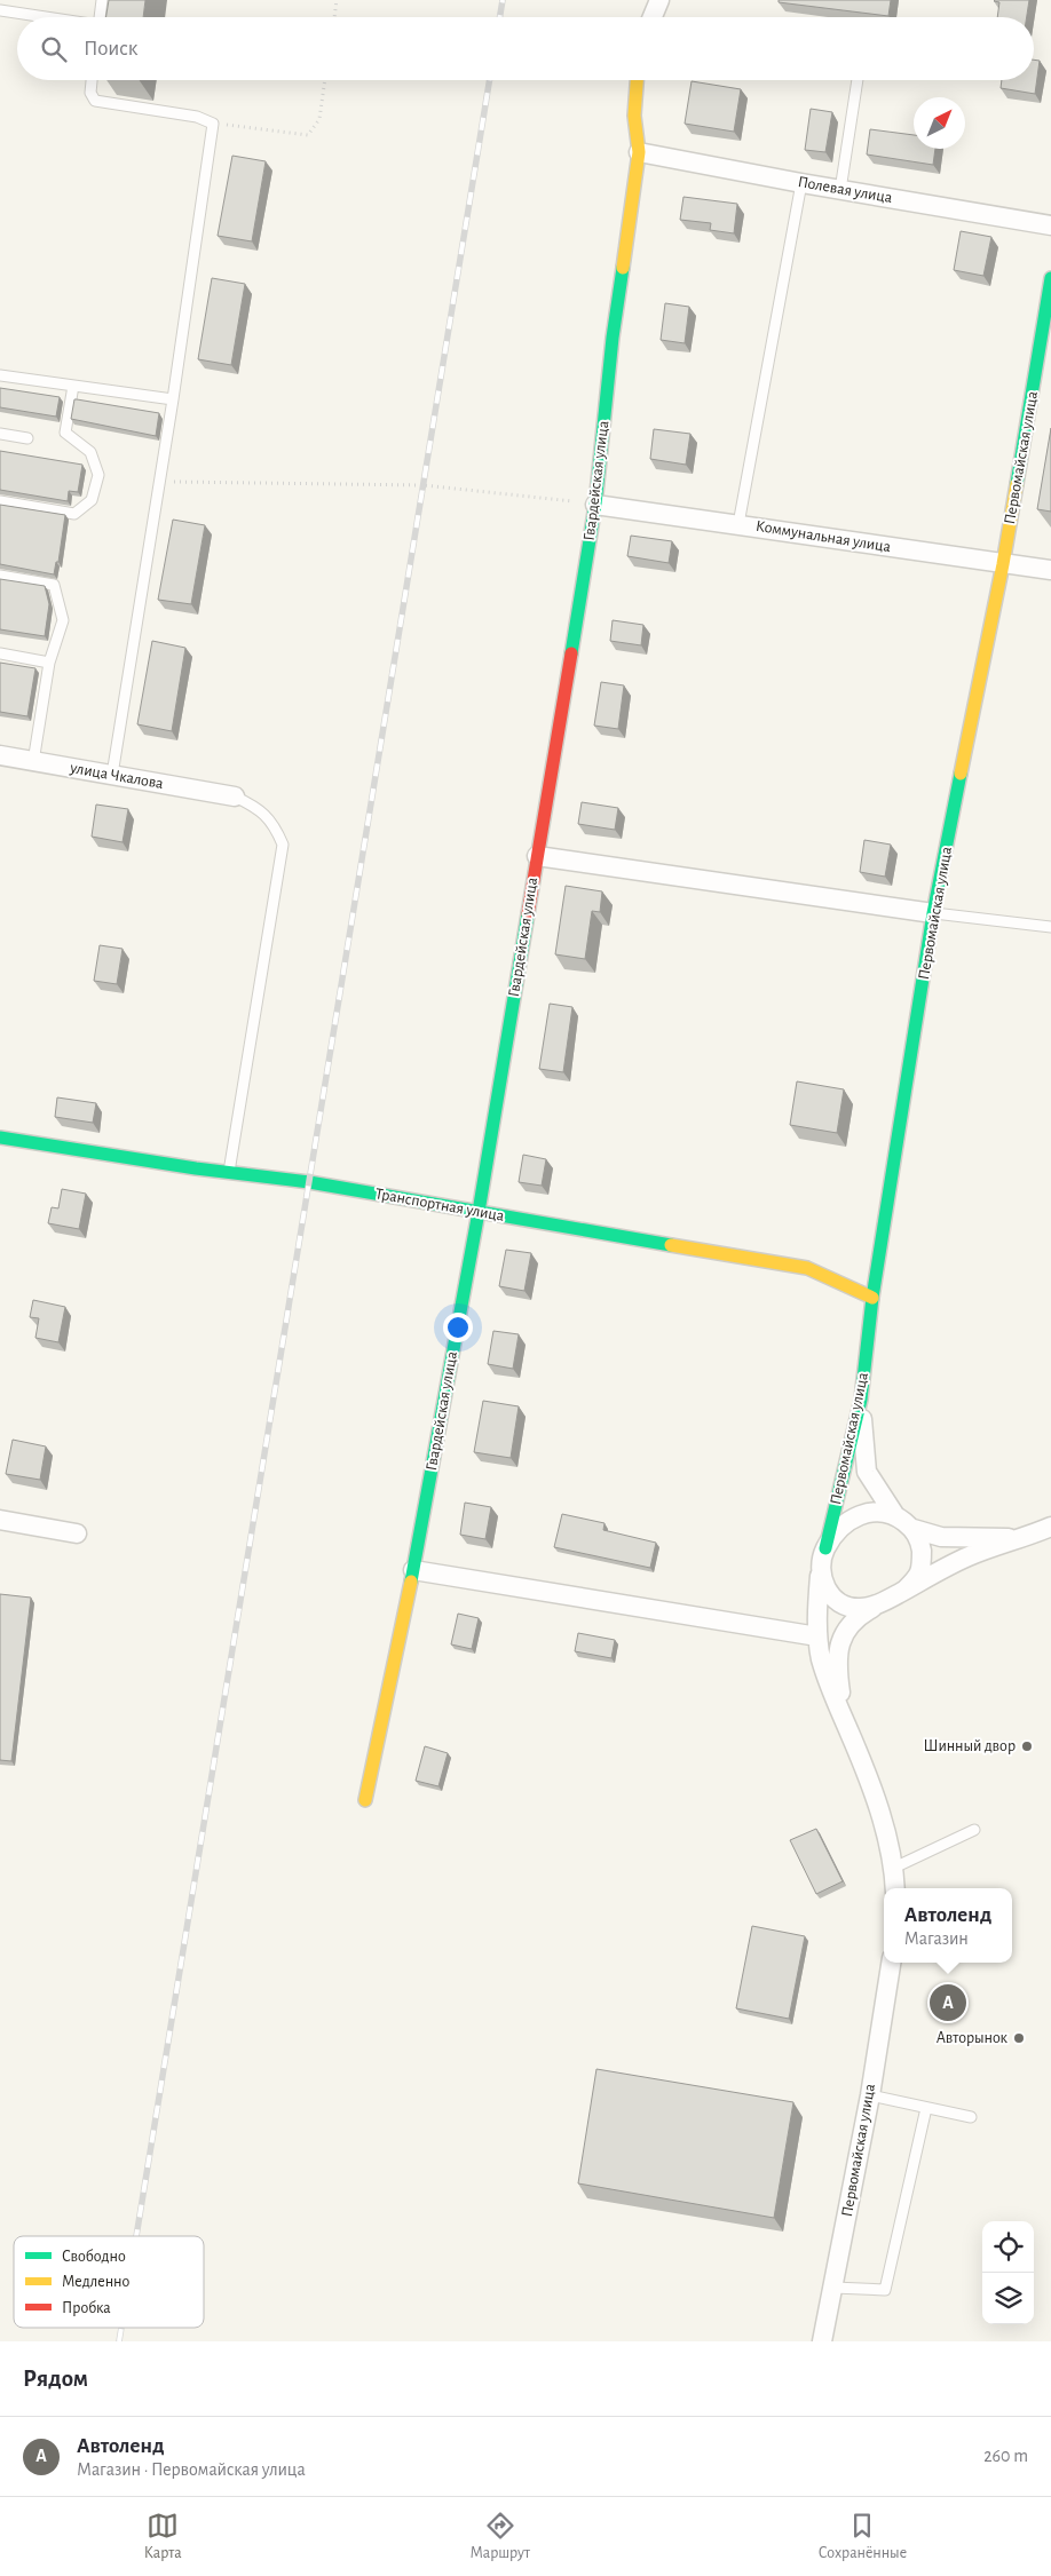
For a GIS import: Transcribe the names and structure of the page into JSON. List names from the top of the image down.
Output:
{
  "streets": {
    "street": [
      "Полевая улица",
      "Первомайская улица",
      "Гвардейская улица",
      "Коммунальная улица",
      "улица Чкалова",
      "Транспортная улица"
    ]
  },
  "crossings": [
    ["Полевая улица", "Гвардейская улица"],
    ["Первомайская улица", "Коммунальная улица"],
    ["Первомайская улица", "Транспортная улица"],
    ["Гвардейская улица", "Коммунальная улица"],
    ["Гвардейская улица", "Транспортная улица"]
  ],
  "places": ["Шинный двор", "Авторынок"],
  "legend": ["Свободно", "Медленно", "Пробка"],
  "north": "top right",
  "page": {
    "search": "Поиск",
    "popup": ["Автоленд", "Магазин"],
    "pins": "A",
    "heading": "Рядом",
    "list": [
      {
        "mark": "A",
        "name": "Автоленд",
        "note": "Магазин · Первомайская улица",
        "value": "260 m"
      }
    ],
    "nav": ["Карта", "Маршрут", "Сохранённые"]
  }
}
